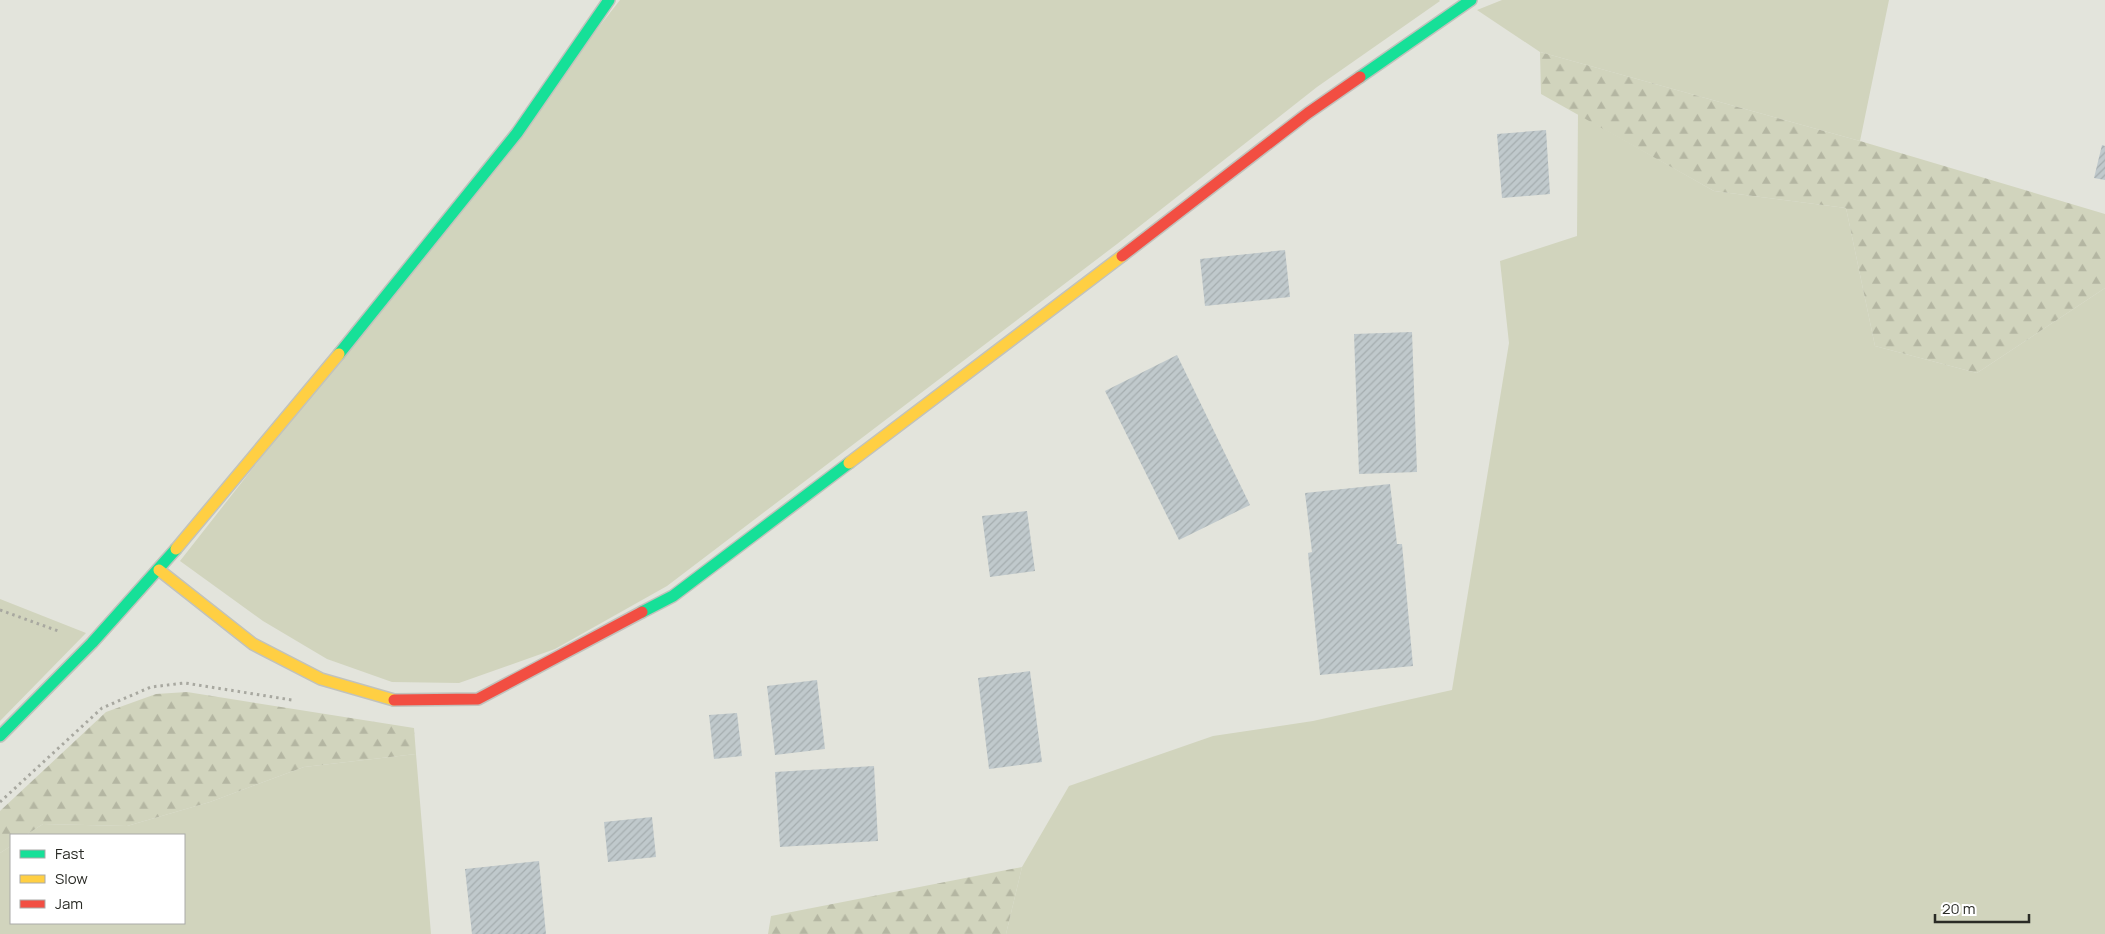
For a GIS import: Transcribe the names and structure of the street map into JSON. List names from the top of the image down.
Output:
{
  "legend": ["Fast", "Slow", "Jam"],
  "scale_bar": "20 m"
}
